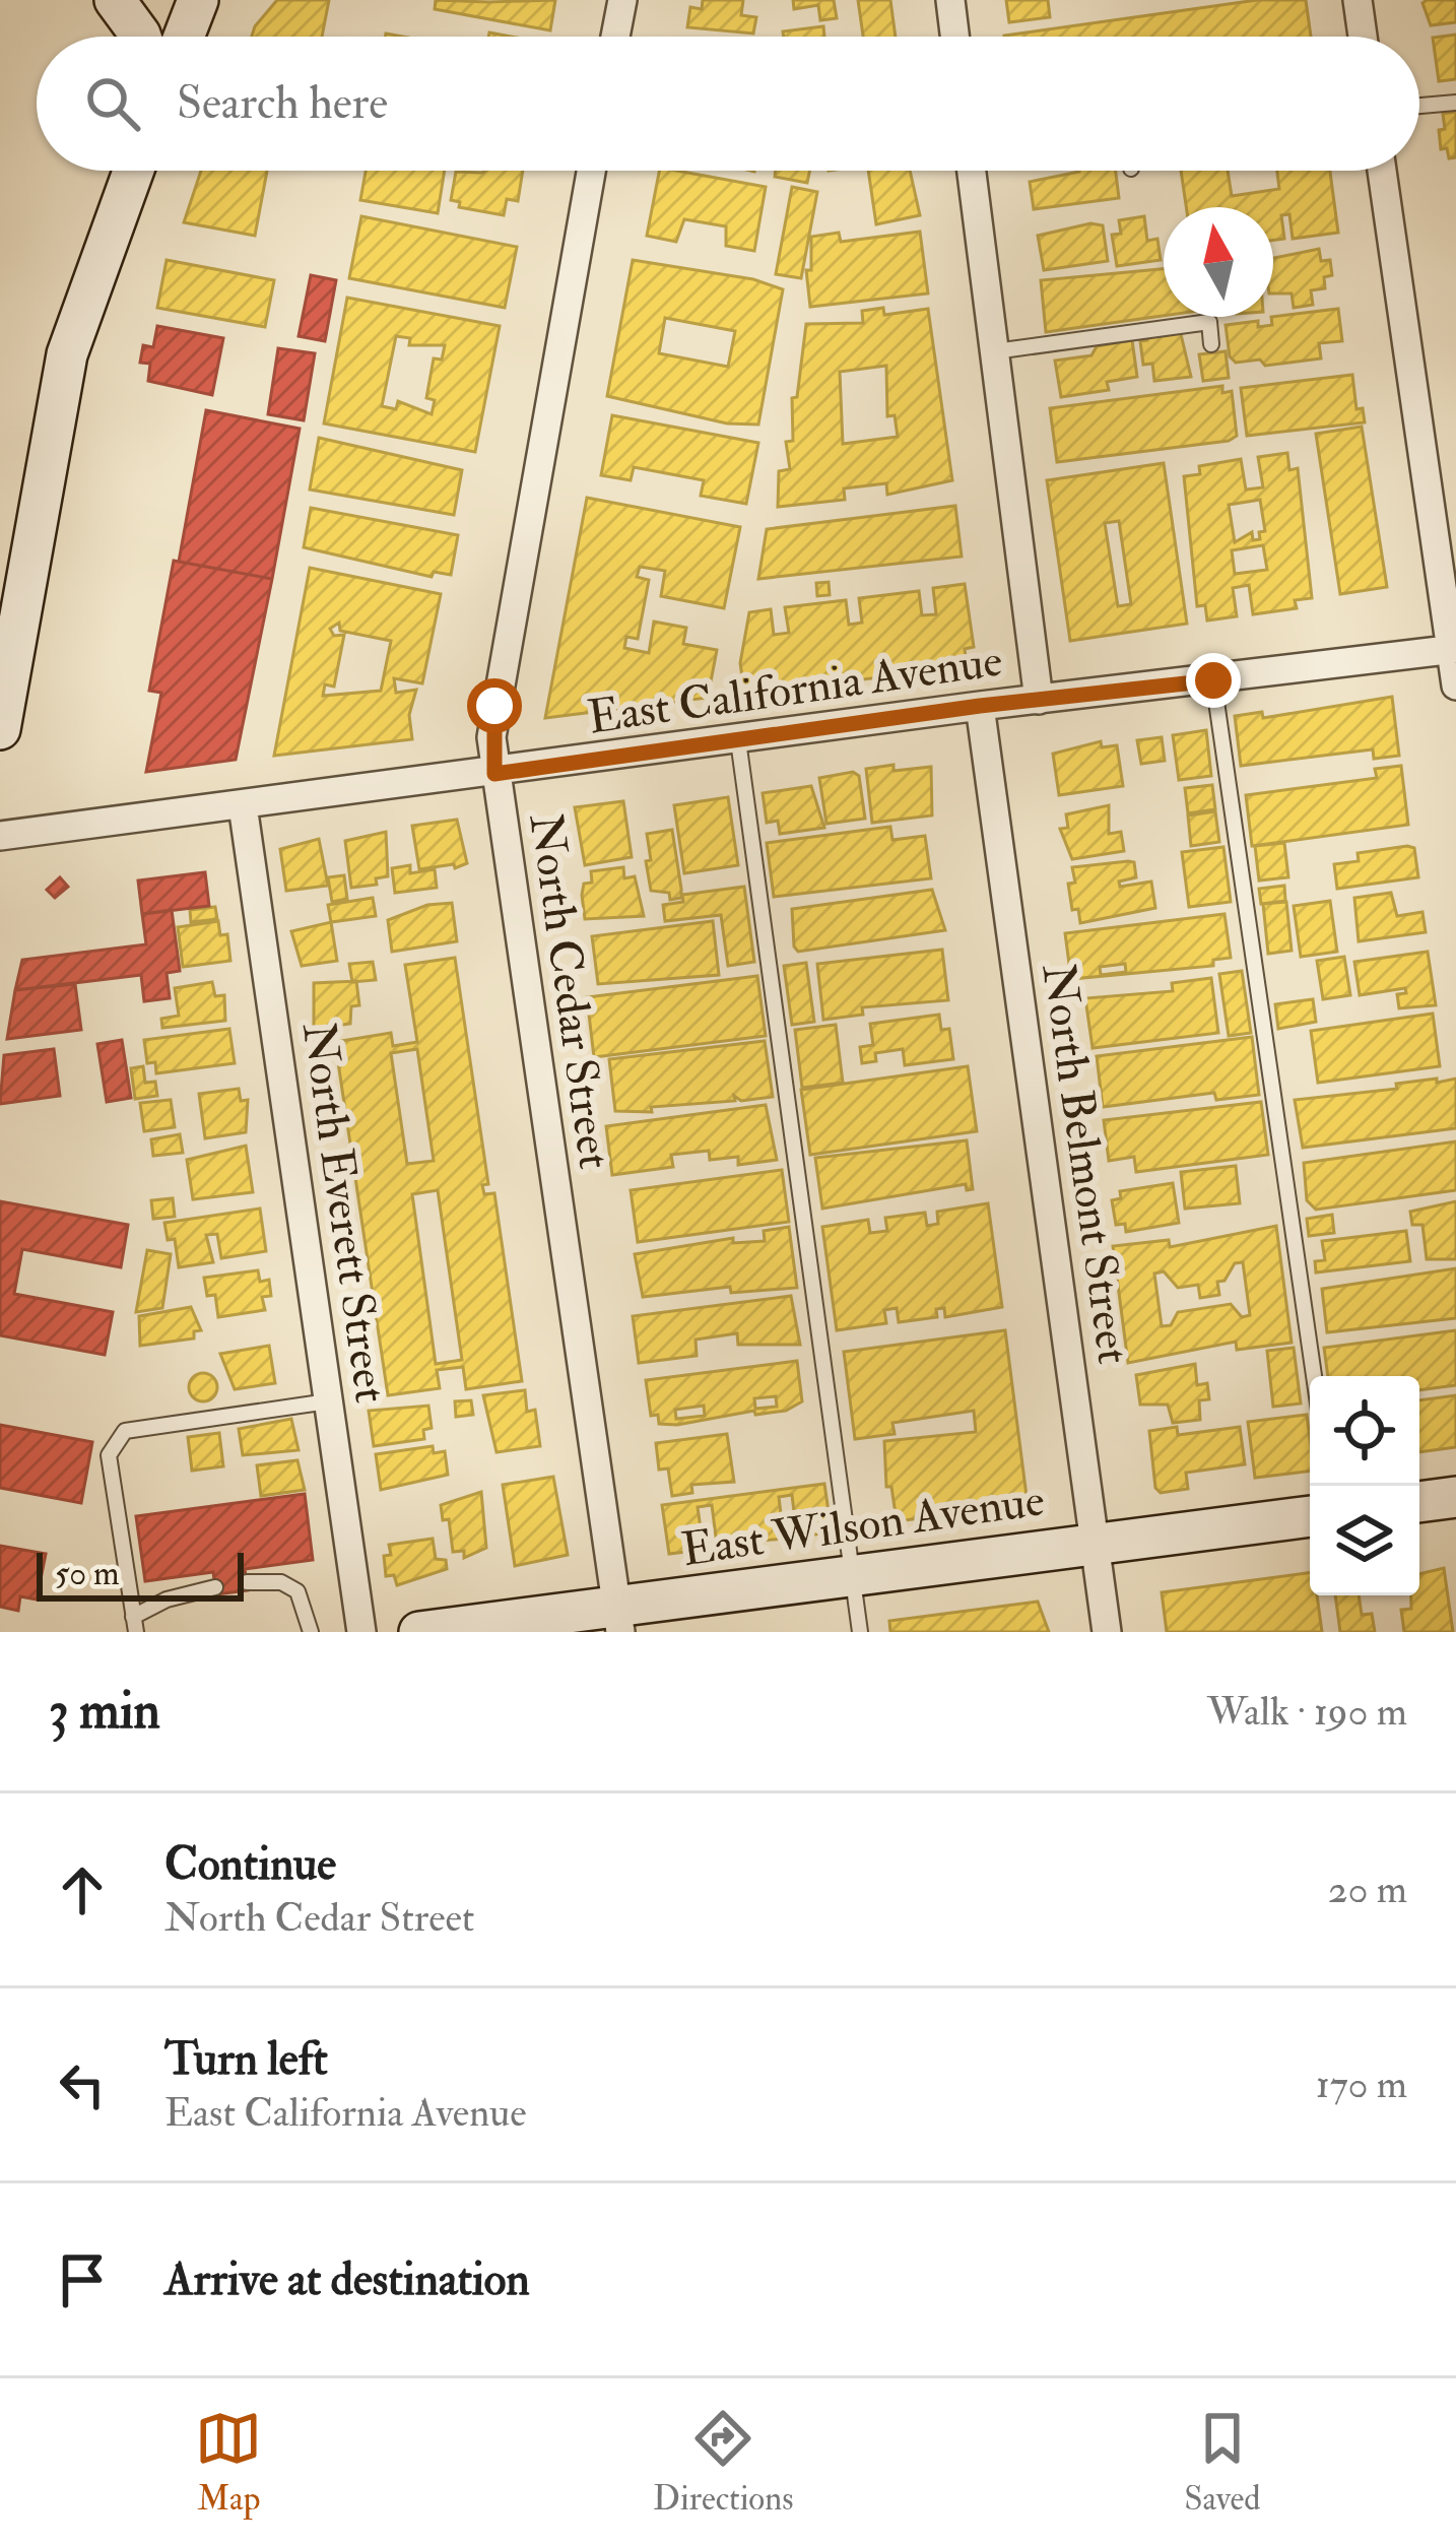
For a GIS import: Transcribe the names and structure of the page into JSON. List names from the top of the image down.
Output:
{
  "streets": {
    "street": [
      "East California Avenue",
      "North Cedar Street",
      "North Belmont Street",
      "North Everett Street",
      "East Wilson Avenue"
    ]
  },
  "crossings": [
    ["East California Avenue", "North Cedar Street"],
    ["East California Avenue", "North Belmont Street"],
    ["East California Avenue", "North Everett Street"],
    ["North Cedar Street", "East Wilson Avenue"],
    ["North Belmont Street", "East Wilson Avenue"]
  ],
  "scale_bar": "50 m",
  "north": "top",
  "page": {
    "search": "Search here",
    "scale": "50 m",
    "heading": ["3 min", "Walk · 190 m"],
    "list": [
      ["Continue", "North Cedar Street", "20 m"],
      ["Turn left", "East California Avenue", "170 m"],
      "Arrive at destination"
    ],
    "nav": ["Map", "Directions", "Saved"]
  }
}
